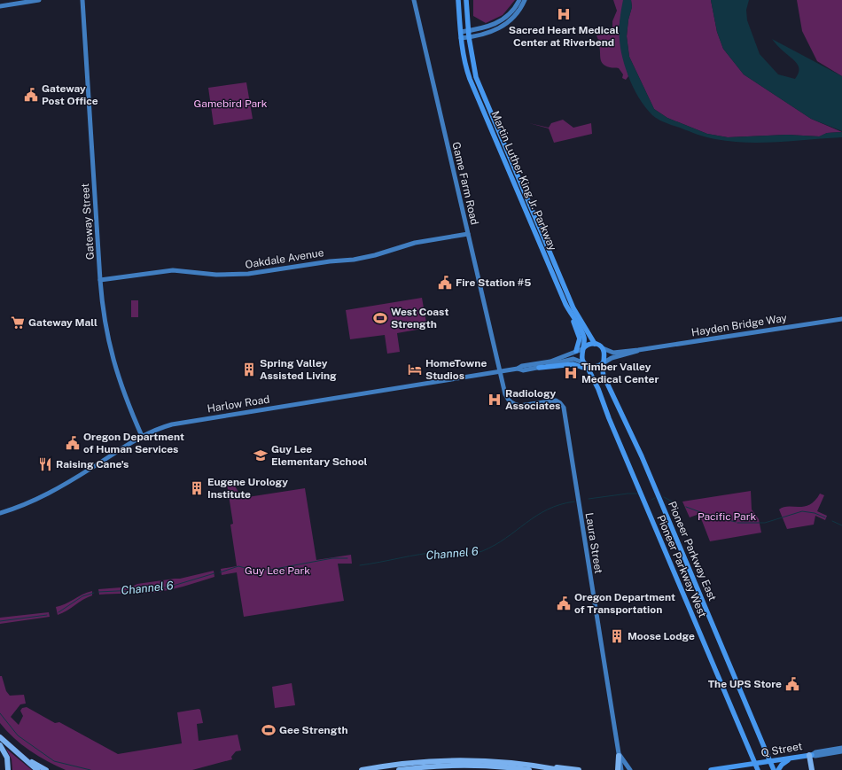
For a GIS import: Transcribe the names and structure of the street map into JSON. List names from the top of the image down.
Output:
{
  "streets": {
    "main road": [
      "Martin Luther King Jr. Parkway",
      "Hayden Bridge Way",
      "Pioneer Parkway East",
      "Pioneer Parkway West",
      "Q Street"
    ],
    "street": [
      "Game Farm Road",
      "Gateway Street",
      "Oakdale Avenue",
      "Harlow Road",
      "Laura Street"
    ]
  },
  "crossings": [
    ["Martin Luther King Jr. Parkway", "Hayden Bridge Way"],
    ["Martin Luther King Jr. Parkway", "Pioneer Parkway East"],
    ["Martin Luther King Jr. Parkway", "Pioneer Parkway West"],
    ["Game Farm Road", "Oakdale Avenue"],
    ["Game Farm Road", "Hayden Bridge Way"],
    ["Game Farm Road", "Harlow Road"],
    ["Game Farm Road", "Laura Street"],
    ["Gateway Street", "Oakdale Avenue"],
    ["Gateway Street", "Harlow Road"],
    ["Hayden Bridge Way", "Harlow Road"],
    ["Hayden Bridge Way", "Laura Street"],
    ["Hayden Bridge Way", "Pioneer Parkway East"],
    ["Harlow Road", "Laura Street"],
    ["Pioneer Parkway East", "Q Street"],
    ["Pioneer Parkway West", "Q Street"]
  ],
  "water": ["Channel 6"],
  "parks": ["Gamebird Park", "Pacific Park", "Guy Lee Park"],
  "places": {
    "hospital": ["Sacred Heart Medical Center at Riverbend", "Timber Valley Medical Center", "Radiology Associates"],
    "public building": [
      "Gateway Post Office",
      "Fire Station #5",
      "Oregon Department of Human Services",
      "Oregon Department of Transportation",
      "The UPS Store"
    ],
    "sports": ["West Coast Strength", "Gee Strength"],
    "supermarket": ["Gateway Mall"],
    "building": ["Spring Valley Assisted Living", "Eugene Urology Institute", "Moose Lodge"],
    "hotel": ["HomeTowne Studios"],
    "school or university": ["Guy Lee Elementary School"],
    "restaurant": ["Raising Cane's"]
  }
}
